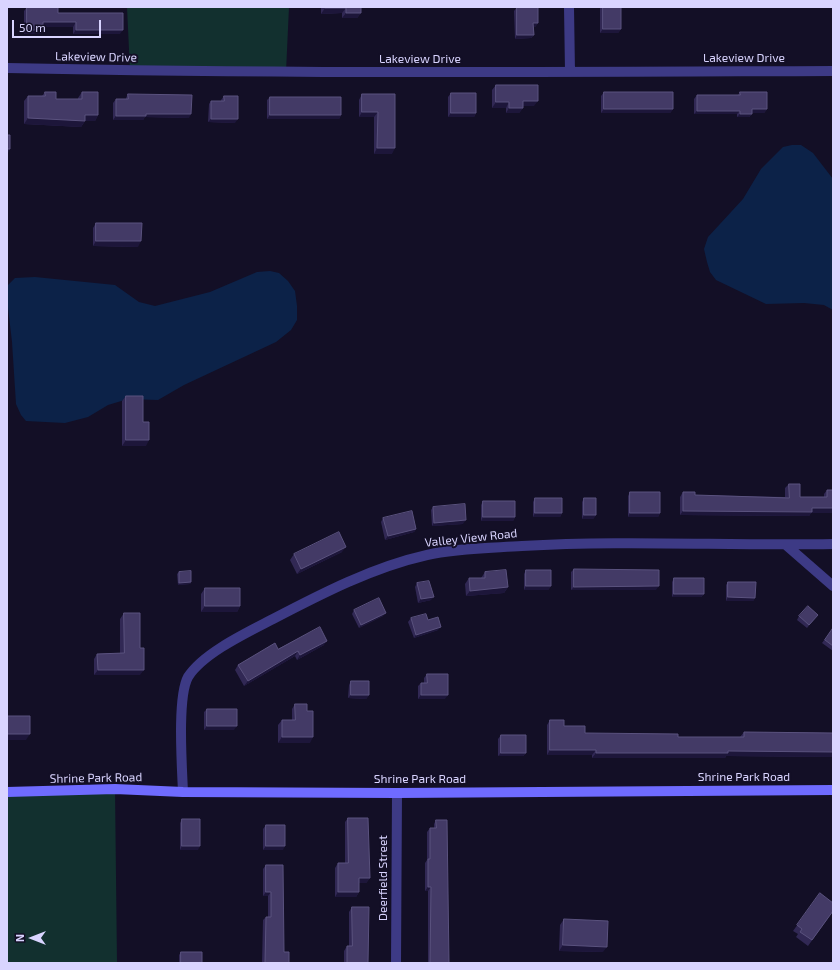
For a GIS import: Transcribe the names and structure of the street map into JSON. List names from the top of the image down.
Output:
{
  "streets": {
    "street": [
      "Lakeview Drive",
      "Valley View Road",
      "Shrine Park Road",
      "Deerfield Street"
    ]
  },
  "crossings": [
    ["Valley View Road", "Shrine Park Road"],
    ["Shrine Park Road", "Deerfield Street"]
  ],
  "scale_bar": "50 m",
  "north": "left"
}
